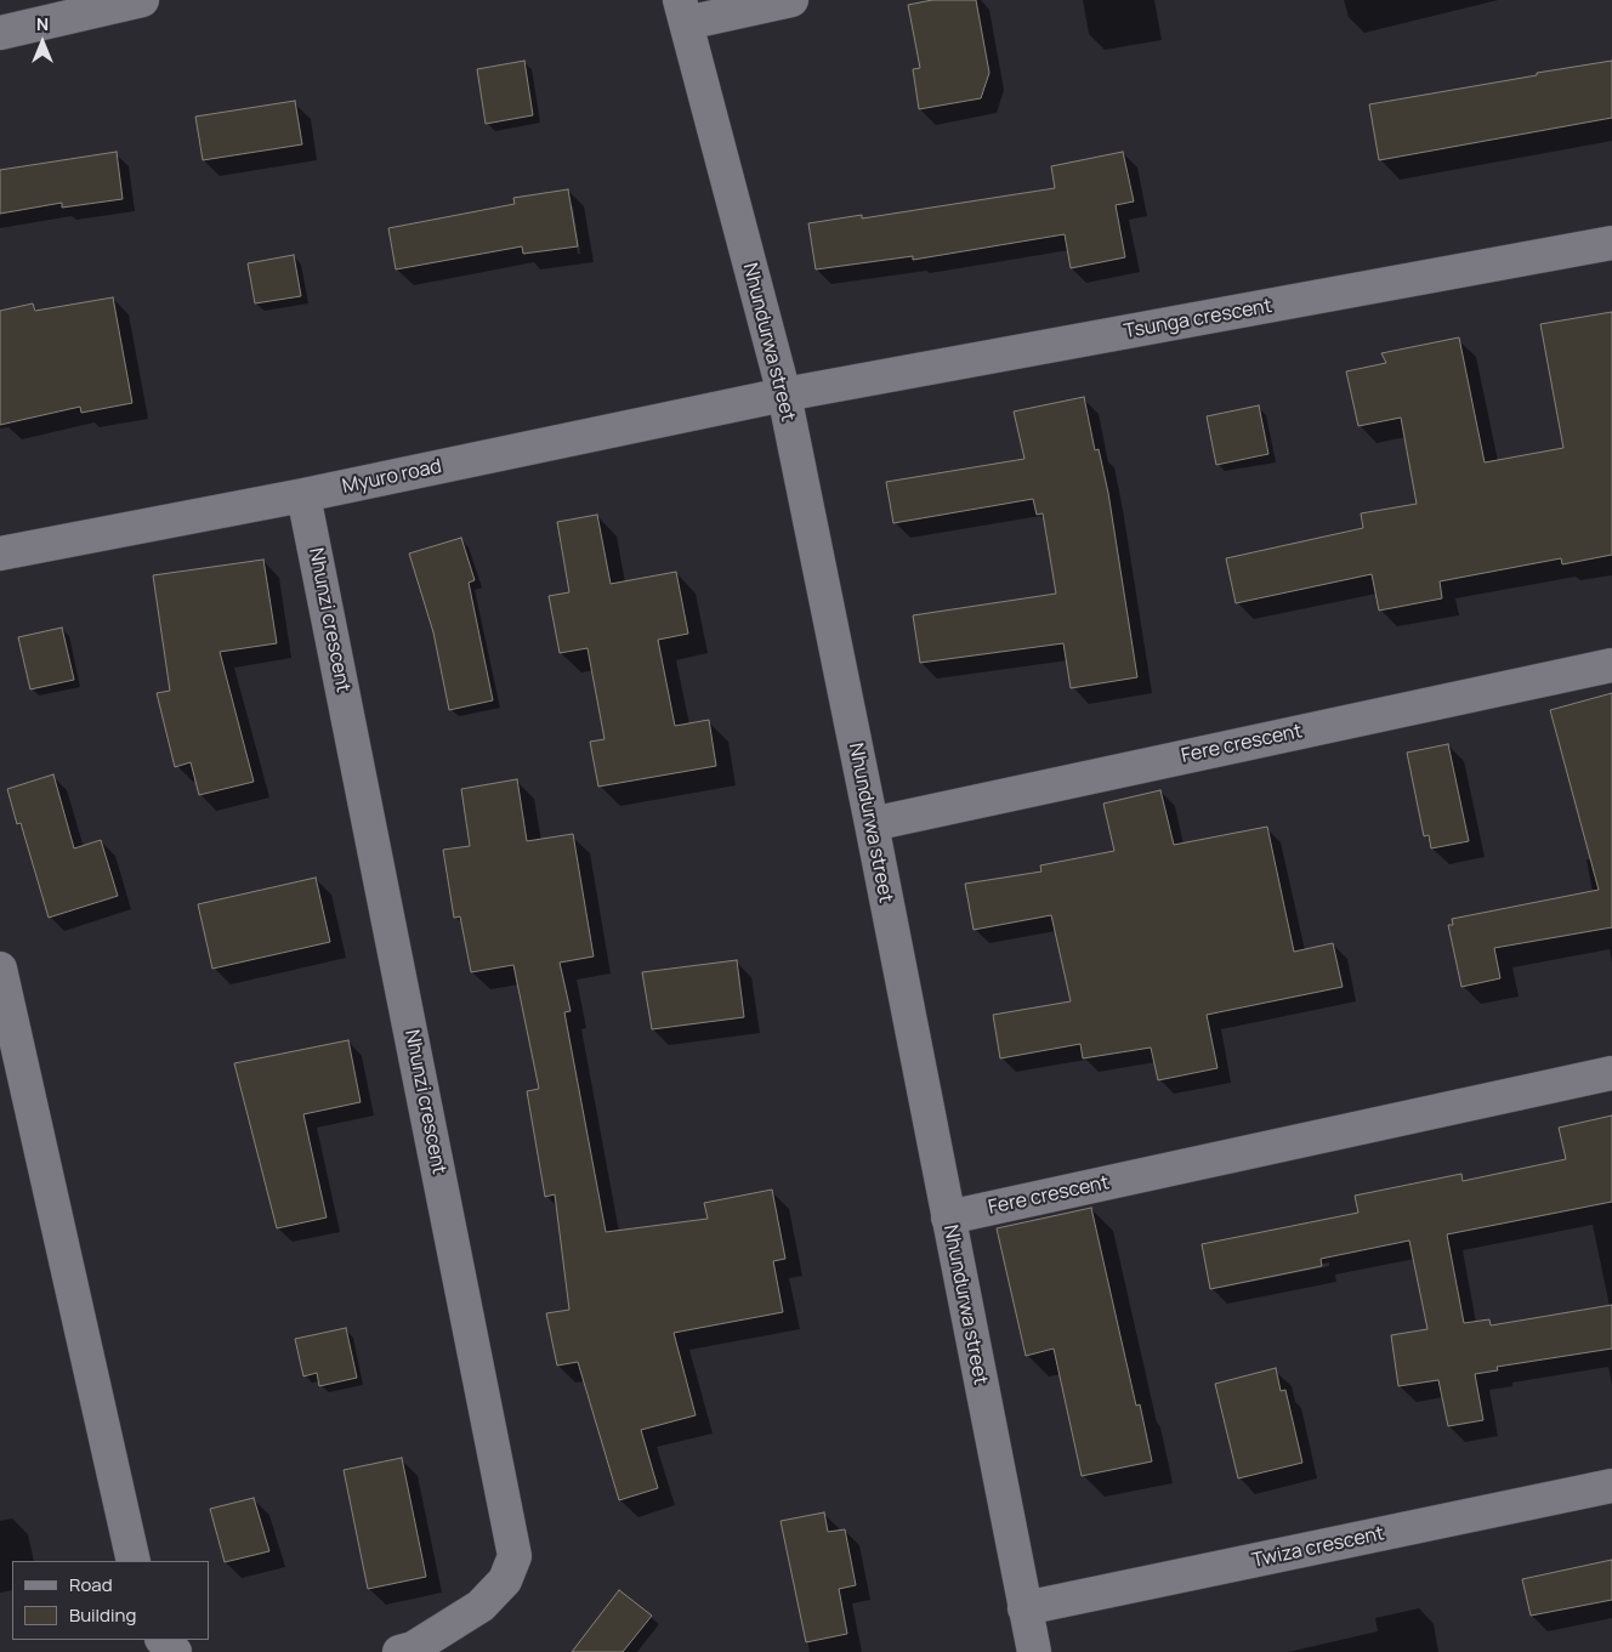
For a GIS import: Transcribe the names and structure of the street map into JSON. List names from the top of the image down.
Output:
{
  "streets": {
    "street": [
      "Tsunga crescent",
      "Nhundurwa street",
      "Myuro road",
      "Nhunzi crescent",
      "Fere crescent",
      "Twiza crescent"
    ]
  },
  "crossings": [
    ["Tsunga crescent", "Nhundurwa street"],
    ["Tsunga crescent", "Myuro road"],
    ["Nhundurwa street", "Myuro road"],
    ["Nhundurwa street", "Fere crescent"],
    ["Nhundurwa street", "Twiza crescent"],
    ["Myuro road", "Nhunzi crescent"]
  ],
  "legend": ["Road", "Building"],
  "north": "top"
}
